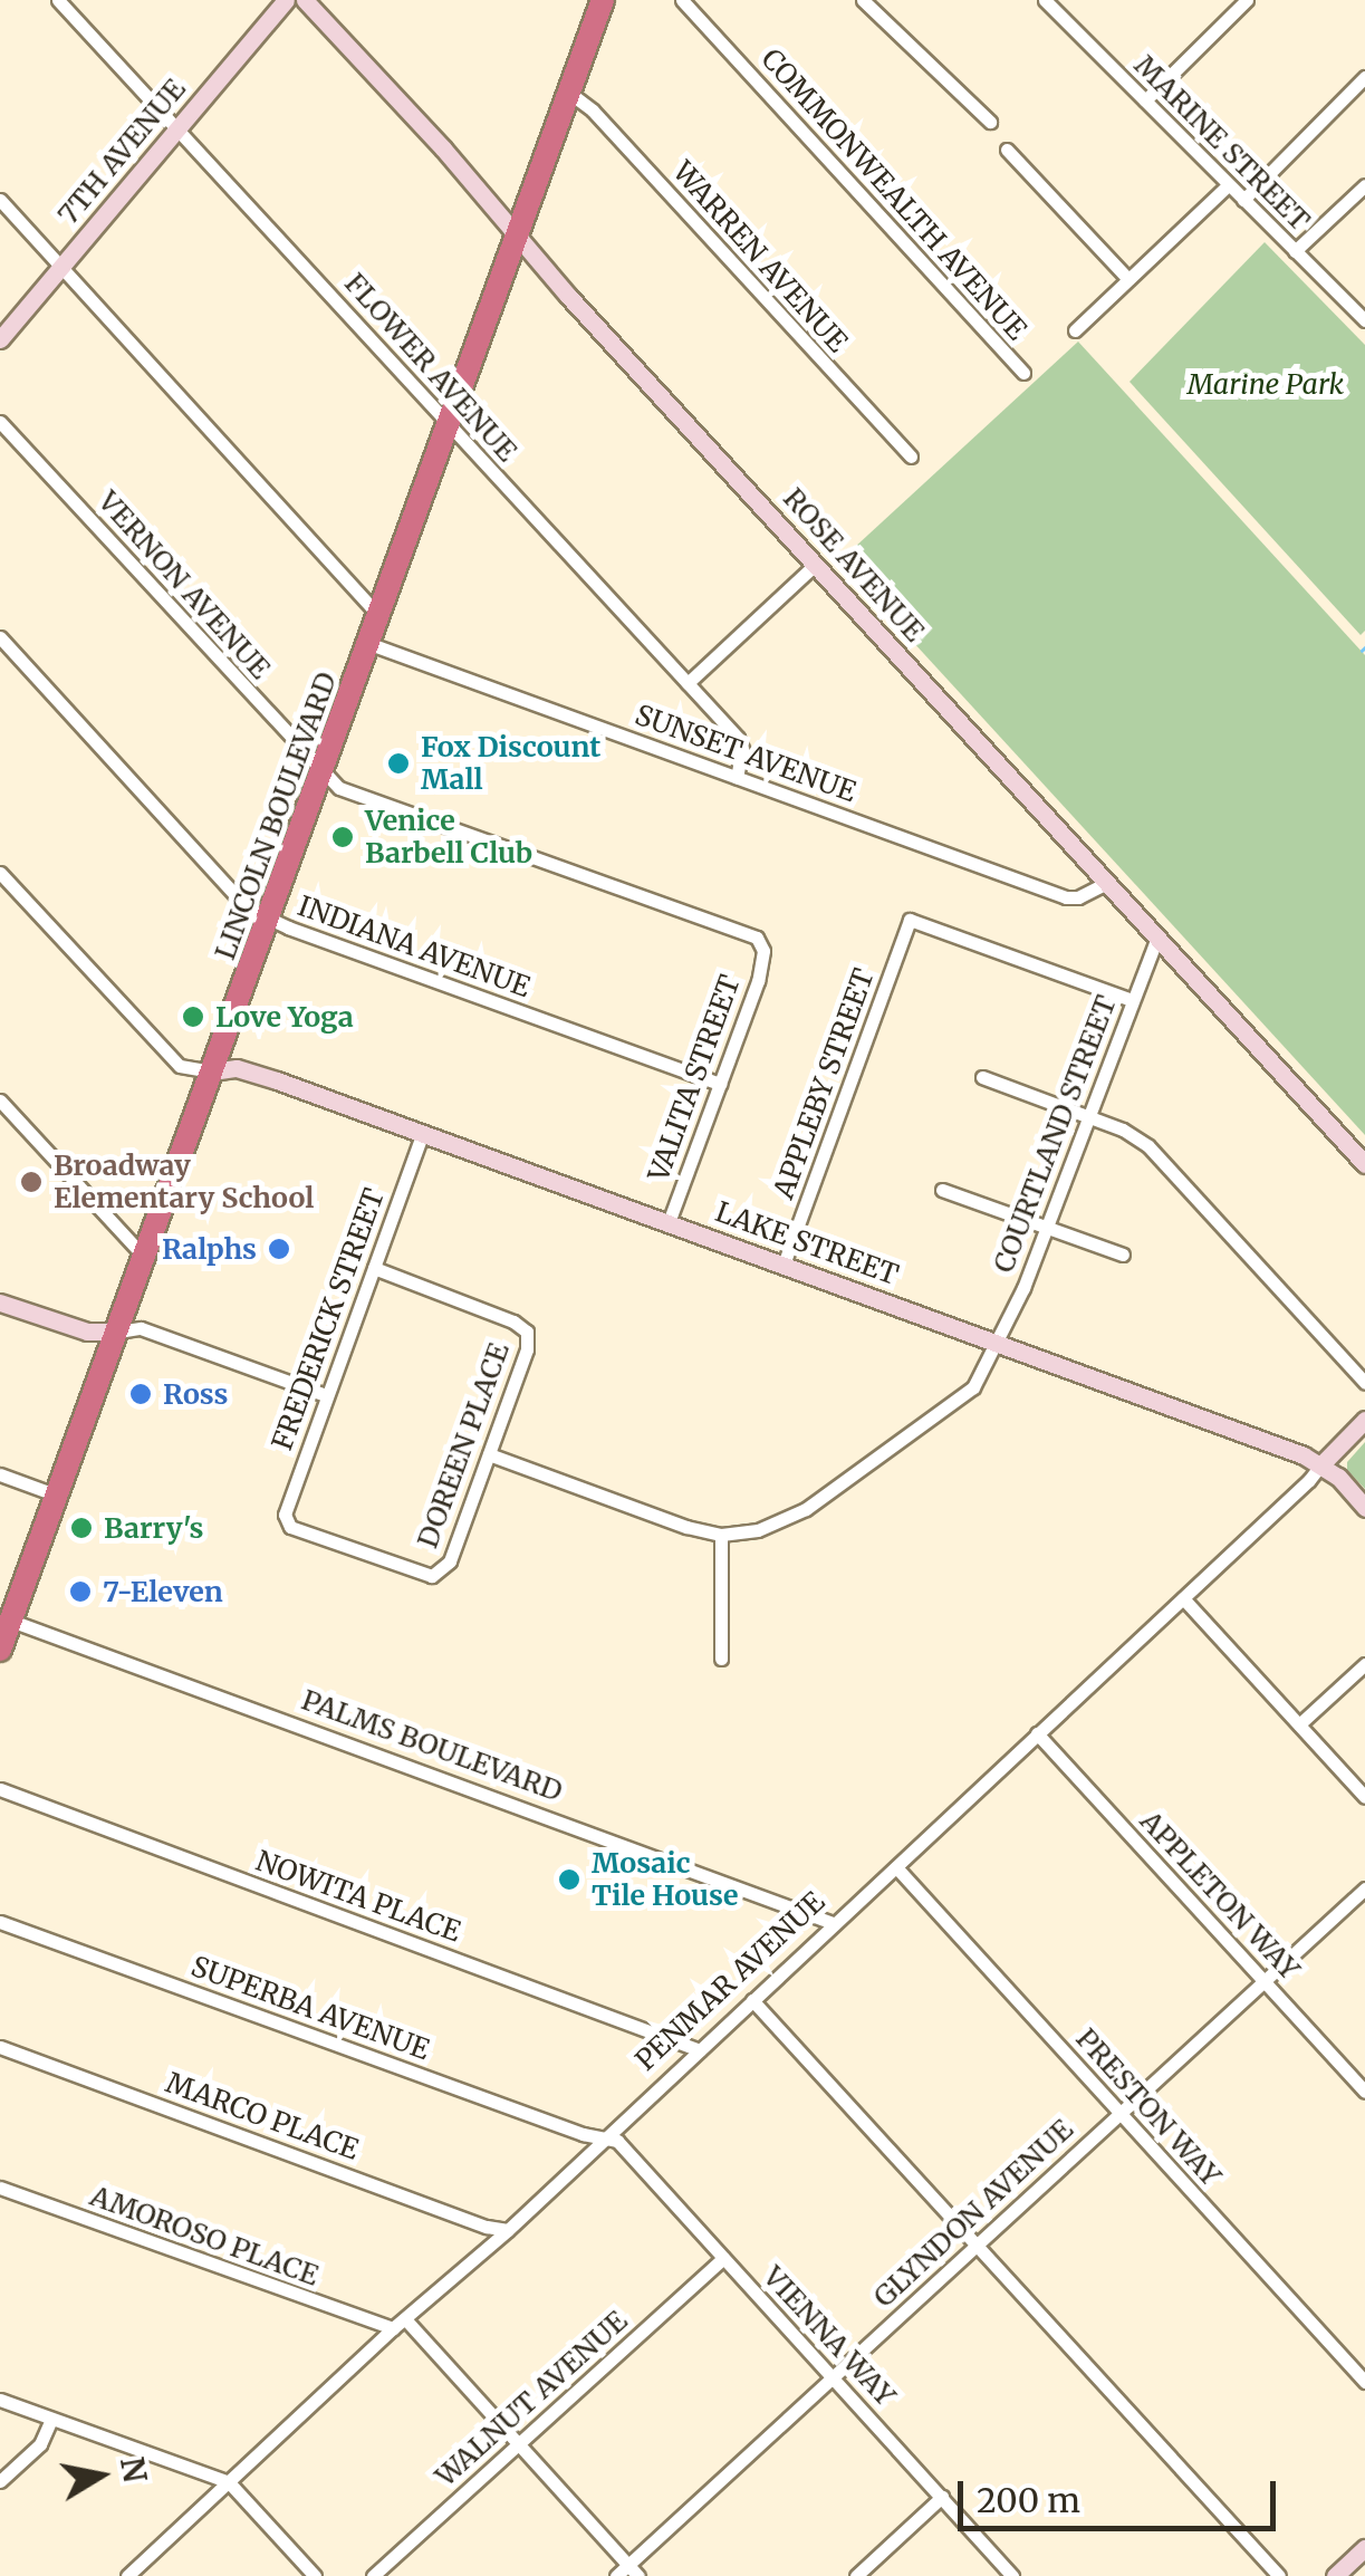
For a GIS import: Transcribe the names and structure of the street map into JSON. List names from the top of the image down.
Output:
{
  "streets": {
    "highway": ["LINCOLN BOULEVARD"],
    "street": [
      "MARINE STREET",
      "7TH AVENUE",
      "COMMONWEALTH AVENUE",
      "WARREN AVENUE",
      "FLOWER AVENUE",
      "ROSE AVENUE",
      "VERNON AVENUE",
      "SUNSET AVENUE",
      "INDIANA AVENUE",
      "VALITA STREET",
      "APPLEBY STREET",
      "COURTLAND STREET",
      "LAKE STREET",
      "FREDERICK STREET",
      "DOREEN PLACE",
      "PALMS BOULEVARD",
      "APPLETON WAY",
      "NOWITA PLACE",
      "PENMAR AVENUE",
      "SUPERBA AVENUE",
      "PRESTON WAY",
      "MARCO PLACE",
      "GLYNDON AVENUE",
      "AMOROSO PLACE",
      "VIENNA WAY",
      "WALNUT AVENUE"
    ]
  },
  "crossings": [
    ["7TH AVENUE", "FLOWER AVENUE"],
    ["WARREN AVENUE", "LINCOLN BOULEVARD"],
    ["FLOWER AVENUE", "SUNSET AVENUE"],
    ["FLOWER AVENUE", "LINCOLN BOULEVARD"],
    ["ROSE AVENUE", "SUNSET AVENUE"],
    ["ROSE AVENUE", "LINCOLN BOULEVARD"],
    ["ROSE AVENUE", "COURTLAND STREET"],
    ["VERNON AVENUE", "LINCOLN BOULEVARD"],
    ["VERNON AVENUE", "VALITA STREET"],
    ["SUNSET AVENUE", "LINCOLN BOULEVARD"],
    ["LINCOLN BOULEVARD", "INDIANA AVENUE"],
    ["LINCOLN BOULEVARD", "LAKE STREET"],
    ["LINCOLN BOULEVARD", "PALMS BOULEVARD"],
    ["INDIANA AVENUE", "VALITA STREET"],
    ["VALITA STREET", "LAKE STREET"],
    ["APPLEBY STREET", "COURTLAND STREET"],
    ["APPLEBY STREET", "LAKE STREET"],
    ["COURTLAND STREET", "LAKE STREET"],
    ["LAKE STREET", "FREDERICK STREET"],
    ["LAKE STREET", "PENMAR AVENUE"],
    ["FREDERICK STREET", "DOREEN PLACE"],
    ["PALMS BOULEVARD", "PENMAR AVENUE"],
    ["APPLETON WAY", "PENMAR AVENUE"],
    ["APPLETON WAY", "GLYNDON AVENUE"],
    ["NOWITA PLACE", "PENMAR AVENUE"],
    ["PENMAR AVENUE", "SUPERBA AVENUE"],
    ["PENMAR AVENUE", "PRESTON WAY"],
    ["PENMAR AVENUE", "MARCO PLACE"],
    ["PENMAR AVENUE", "AMOROSO PLACE"],
    ["PENMAR AVENUE", "VIENNA WAY"],
    ["SUPERBA AVENUE", "VIENNA WAY"],
    ["PRESTON WAY", "GLYNDON AVENUE"],
    ["GLYNDON AVENUE", "VIENNA WAY"],
    ["VIENNA WAY", "WALNUT AVENUE"]
  ],
  "parks": ["Marine Park"],
  "places": [
    "Fox Discount Mall",
    "Venice Barbell Club",
    "Love Yoga",
    "Broadway Elementary School",
    "Ralphs",
    "Ross",
    "Barry's",
    "7-Eleven",
    "Mosaic Tile House"
  ],
  "scale_bar": "200 m",
  "north": "right"
}
